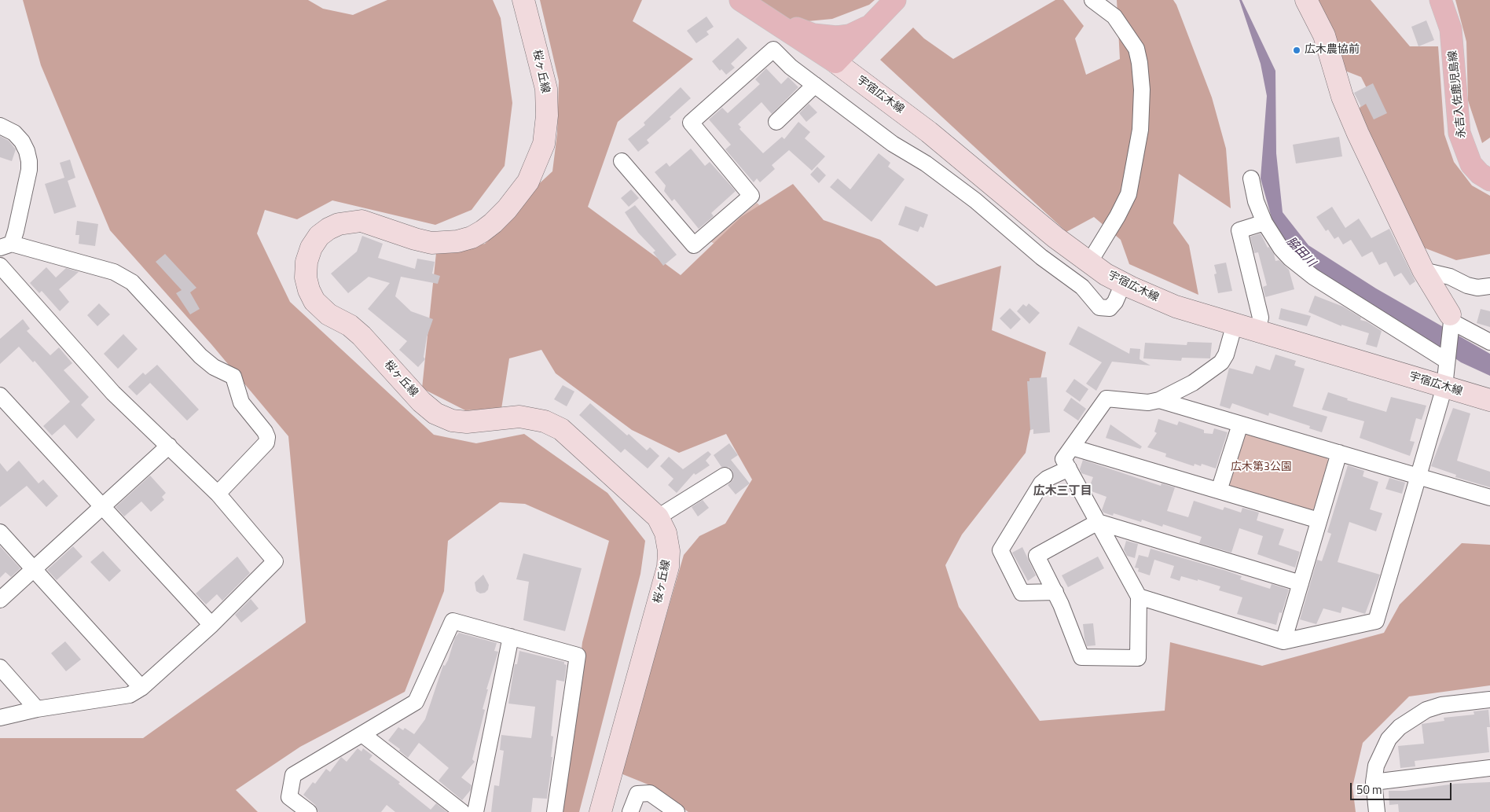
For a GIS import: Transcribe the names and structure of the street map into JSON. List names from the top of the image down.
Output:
{
  "streets": {
    "main road": ["永吉入佐鹿児島線"],
    "street": ["桜ヶ丘線", "宇宿広木線"]
  },
  "districts": ["広木三丁目"],
  "water": ["脇田川"],
  "parks": ["広木第3公園"],
  "places": ["広木農協前"],
  "scale_bar": "50 m"
}
